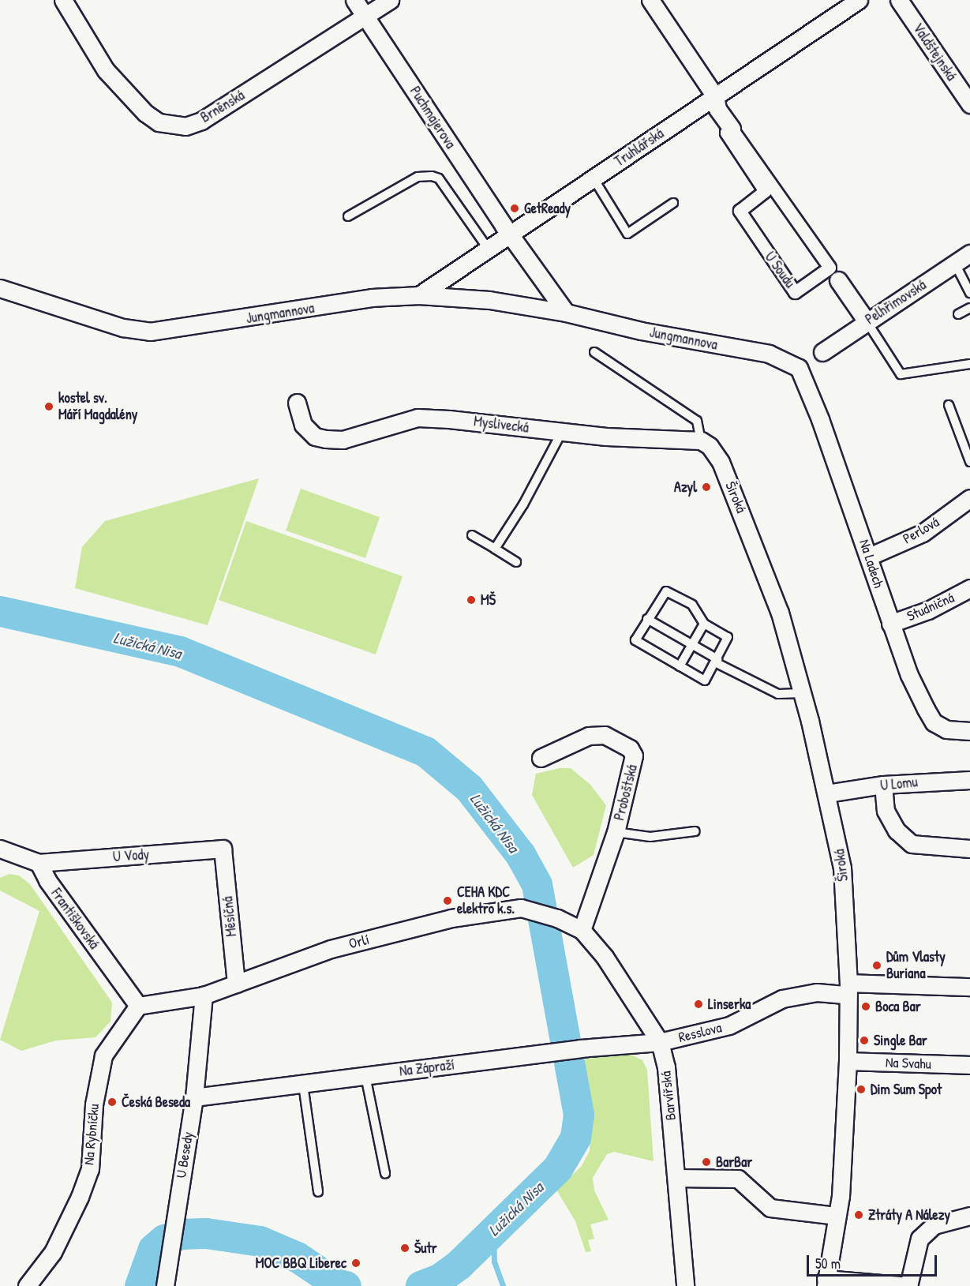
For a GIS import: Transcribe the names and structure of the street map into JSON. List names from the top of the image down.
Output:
{
  "streets": {
    "street": [
      "Valdštejnská",
      "Brněnská",
      "Puchmajerova",
      "Truhlářská",
      "U Soudu",
      "Pelhřimovská",
      "Jungmannova",
      "Myslivecká",
      "Široká",
      "Perlová",
      "Na Ladech",
      "Studničná",
      "U Lomu",
      "Proboštská",
      "U Vody",
      "Měsíčná",
      "Františkovská",
      "Orlí",
      "Resslova",
      "Na Svahu",
      "Na Zápraží",
      "Barvířská",
      "Na Rybníčku",
      "U Besedy"
    ]
  },
  "crossings": [
    ["Brněnská", "Puchmajerova"],
    ["Puchmajerova", "Truhlářská"],
    ["Truhlářská", "U Soudu"],
    ["Truhlářská", "Jungmannova"],
    ["Jungmannova", "Na Ladech"],
    ["Myslivecká", "Široká"],
    ["Široká", "U Lomu"],
    ["Široká", "Resslova"],
    ["Široká", "Na Svahu"],
    ["Perlová", "Na Ladech"],
    ["Na Ladech", "Studničná"],
    ["Proboštská", "Orlí"],
    ["Proboštská", "Barvířská"],
    ["U Vody", "Měsíčná"],
    ["U Vody", "Františkovská"],
    ["Měsíčná", "Orlí"],
    ["Františkovská", "Orlí"],
    ["Františkovská", "Na Rybníčku"],
    ["Orlí", "Barvířská"],
    ["Orlí", "Na Rybníčku"],
    ["Orlí", "U Besedy"],
    ["Resslova", "Na Zápraží"],
    ["Resslova", "Barvířská"],
    ["Na Zápraží", "Barvířská"],
    ["Na Zápraží", "U Besedy"]
  ],
  "water": ["Lužická Nisa"],
  "places": [
    "GetReady",
    "kostel sv. Máří Magdalény",
    "Azyl",
    "MŠ",
    "CEHA KDC elektro k.s.",
    "Dům Vlasty Buriana",
    "Linserka",
    "Boca Bar",
    "Single Bar",
    "Dim Sum Spot",
    "Česká Beseda",
    "BarBar",
    "Ztráty A Nálezy",
    "Šutr",
    "MOC BBQ Liberec"
  ],
  "scale_bar": "50 m"
}
